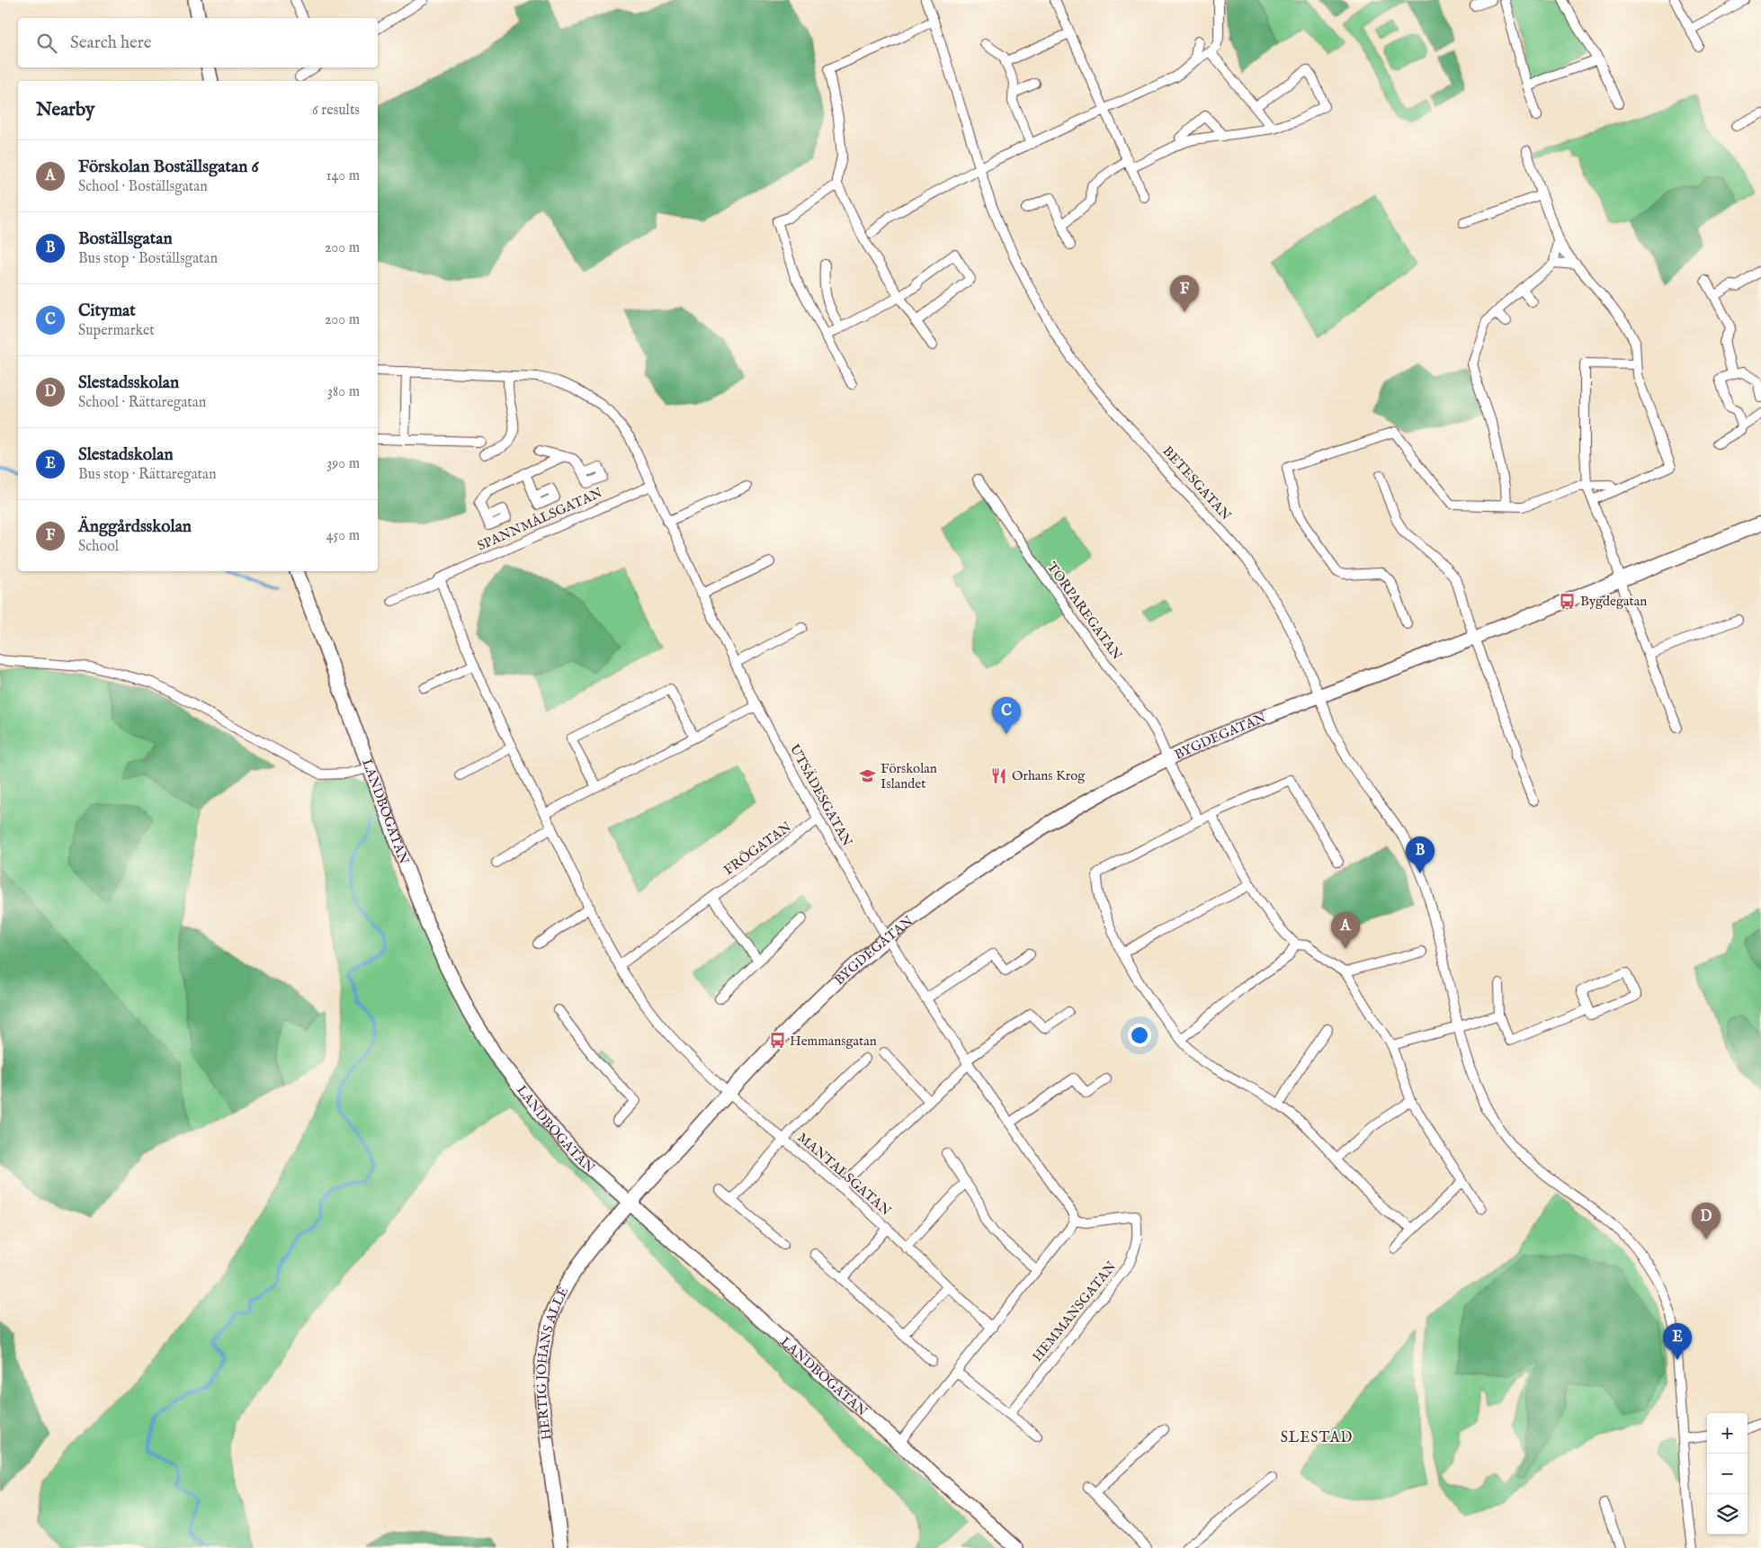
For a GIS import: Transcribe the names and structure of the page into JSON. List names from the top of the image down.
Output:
{
  "streets": {
    "street": [
      "BETESGATAN",
      "SPANNMÅLSGATAN",
      "TORPAREGATAN",
      "BYGDEGATAN",
      "UTSÄDESGATAN",
      "LANDBOGATAN",
      "FRÖGATAN",
      "MANTALSGATAN",
      "HEMMANSGATAN",
      "HERTIG JOHANS ALLÉ"
    ]
  },
  "crossings": [
    ["BETESGATAN", "BYGDEGATAN"],
    ["SPANNMÅLSGATAN", "UTSÄDESGATAN"],
    ["TORPAREGATAN", "BYGDEGATAN"],
    ["BYGDEGATAN", "UTSÄDESGATAN"],
    ["BYGDEGATAN", "LANDBOGATAN"],
    ["BYGDEGATAN", "MANTALSGATAN"],
    ["BYGDEGATAN", "HERTIG JOHANS ALLÉ"],
    ["UTSÄDESGATAN", "FRÖGATAN"],
    ["LANDBOGATAN", "HERTIG JOHANS ALLÉ"]
  ],
  "districts": ["SLESTAD"],
  "places": {
    "bus stop": ["Bygdegatan", "Hemmansgatan"],
    "restaurant": ["Orhans Krog"],
    "school or university": ["Förskolan Islandet"]
  },
  "page": {
    "search": "Search here",
    "heading": ["Nearby", "6 results"],
    "list": [
      {
        "mark": "A",
        "name": "Förskolan Boställsgatan 6",
        "note": "School · Boställsgatan",
        "value": "140 m"
      },
      {
        "mark": "B",
        "name": "Boställsgatan",
        "note": "Bus stop · Boställsgatan",
        "value": "200 m"
      },
      {
        "mark": "C",
        "name": "Citymat",
        "note": "Supermarket",
        "value": "200 m"
      },
      {
        "mark": "D",
        "name": "Slestadsskolan",
        "note": "School · Rättaregatan",
        "value": "380 m"
      },
      {
        "mark": "E",
        "name": "Slestadskolan",
        "note": "Bus stop · Rättaregatan",
        "value": "390 m"
      },
      {
        "mark": "F",
        "name": "Änggårdsskolan",
        "note": "School",
        "value": "450 m"
      }
    ],
    "pins": [
      "F",
      "C",
      "B",
      "A",
      "D",
      "E"
    ],
    "map_buttons": ["+", "−"]
  }
}
